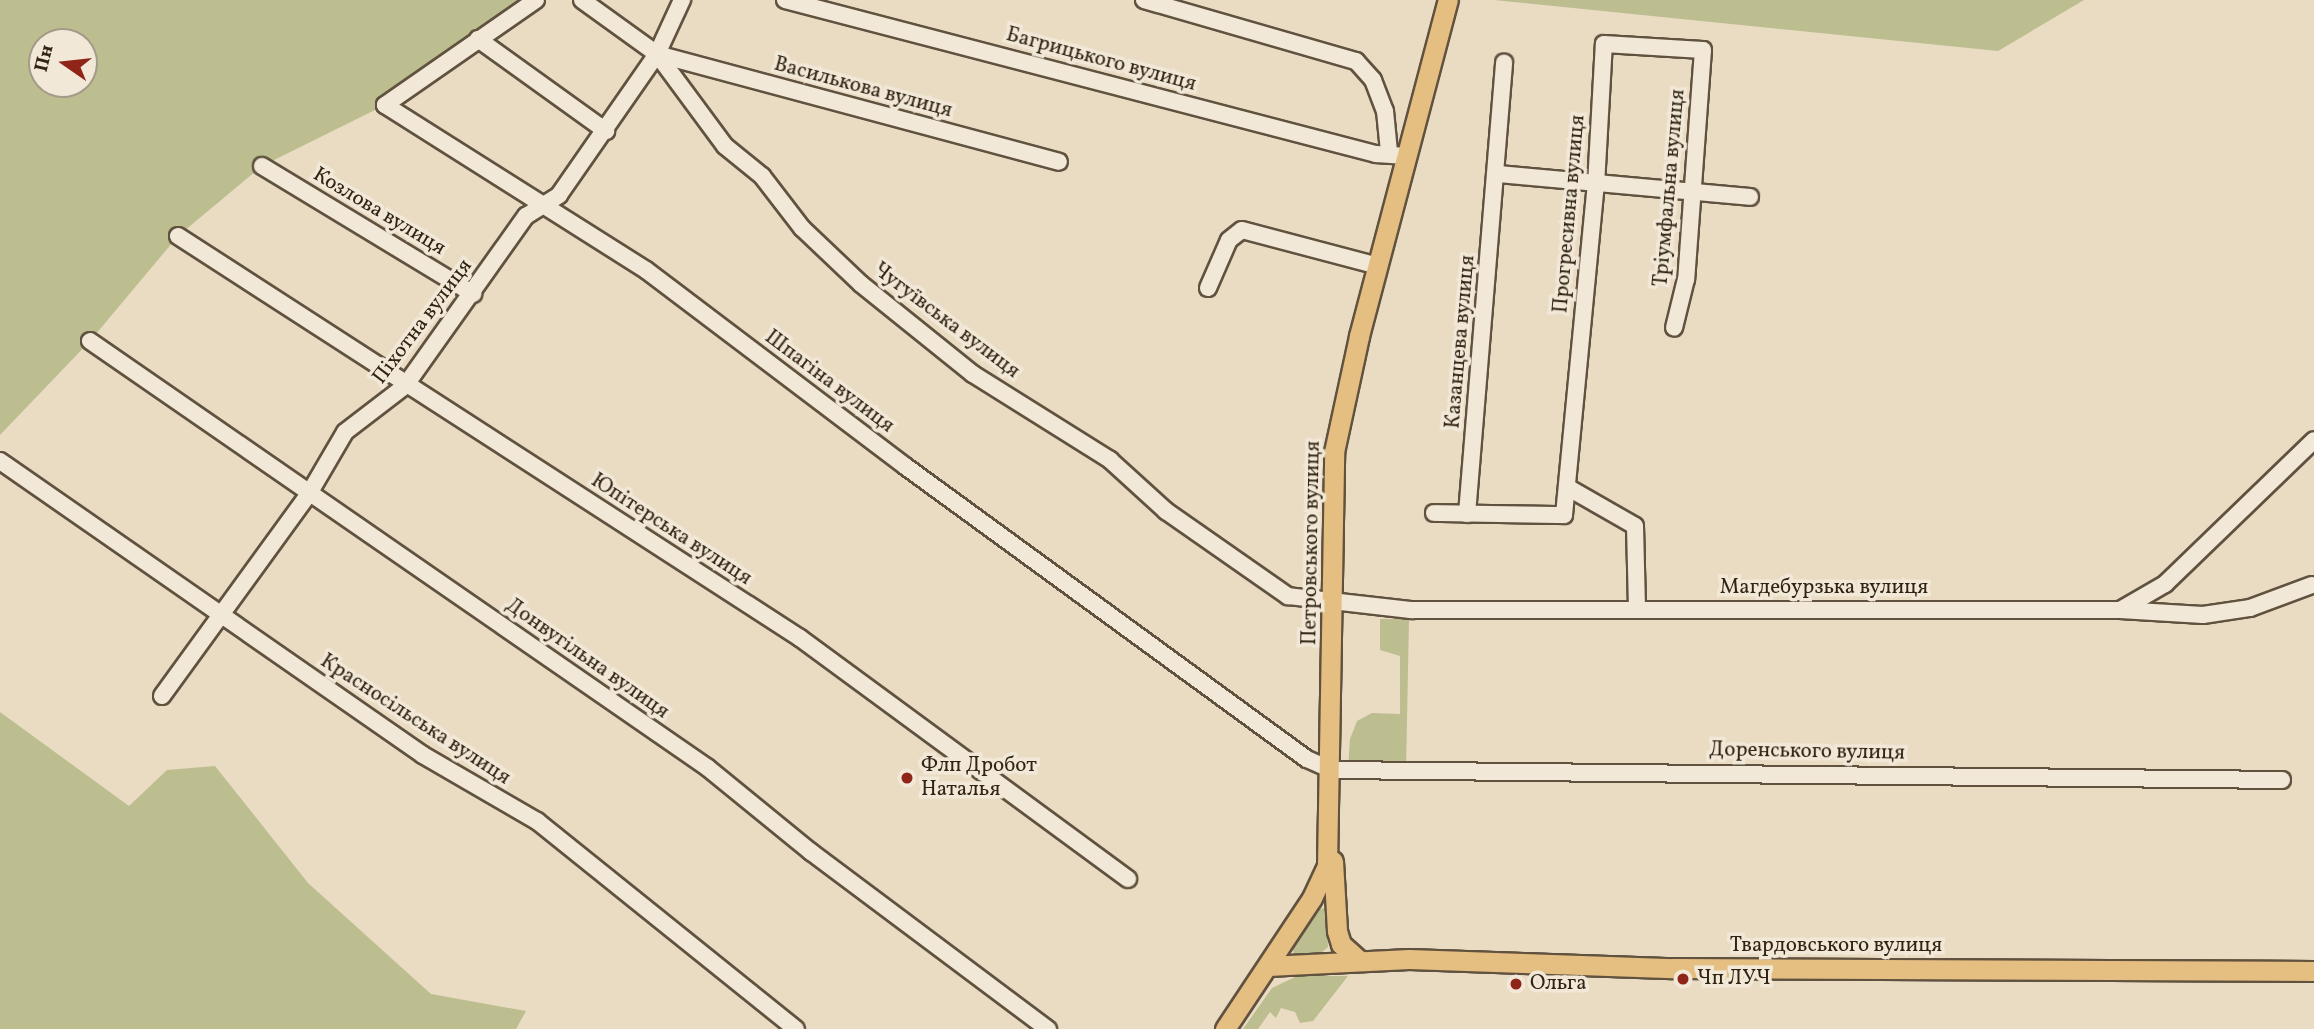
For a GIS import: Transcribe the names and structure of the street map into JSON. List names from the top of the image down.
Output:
{
  "streets": {
    "main road": ["Петровського вулиця", "Твардовського вулиця"],
    "street": [
      "Багрицького вулиця",
      "Василькова вулиця",
      "Тріумфальна вулиця",
      "Козлова вулиця",
      "Прогресивна вулиця",
      "Чугуївська вулиця",
      "Піхотна вулиця",
      "Казанцева вулиця",
      "Шпагіна вулиця",
      "Юпітерська вулиця",
      "Магдебурзька вулиця",
      "Донвугільна вулиця",
      "Красносільська вулиця",
      "Доренського вулиця"
    ]
  },
  "crossings": [
    ["Багрицького вулиця", "Петровського вулиця"],
    ["Василькова вулиця", "Чугуївська вулиця"],
    ["Василькова вулиця", "Піхотна вулиця"],
    ["Тріумфальна вулиця", "Прогресивна вулиця"],
    ["Козлова вулиця", "Піхотна вулиця"],
    ["Прогресивна вулиця", "Казанцева вулиця"],
    ["Чугуївська вулиця", "Піхотна вулиця"],
    ["Чугуївська вулиця", "Петровського вулиця"],
    ["Чугуївська вулиця", "Магдебурзька вулиця"],
    ["Піхотна вулиця", "Шпагіна вулиця"],
    ["Піхотна вулиця", "Юпітерська вулиця"],
    ["Піхотна вулиця", "Донвугільна вулиця"],
    ["Піхотна вулиця", "Красносільська вулиця"],
    ["Шпагіна вулиця", "Петровського вулиця"],
    ["Шпагіна вулиця", "Доренського вулиця"],
    ["Петровського вулиця", "Магдебурзька вулиця"],
    ["Петровського вулиця", "Доренського вулиця"],
    ["Петровського вулиця", "Твардовського вулиця"]
  ],
  "places": ["Флп Дробот Наталья", "Чп ЛУЧ", "Ольга"],
  "north": "left"
}
